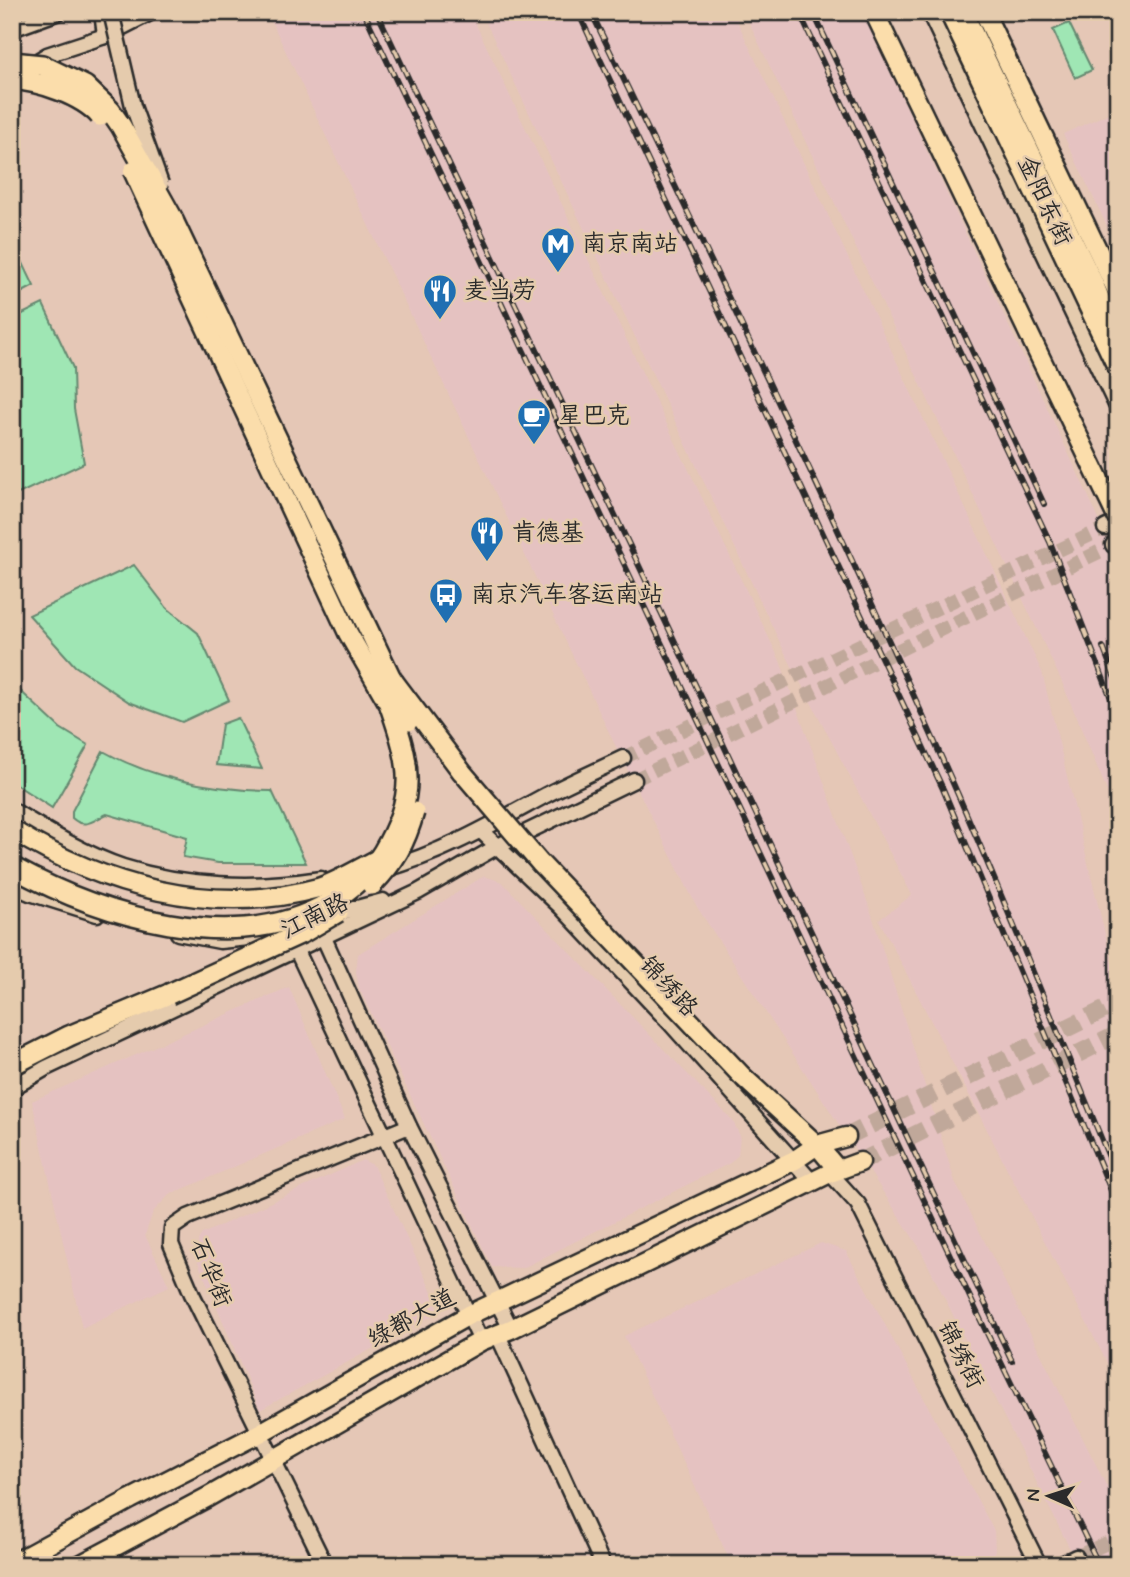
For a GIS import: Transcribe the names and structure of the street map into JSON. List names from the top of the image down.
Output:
{
  "streets": {
    "main road": ["绿都大道"],
    "street": [
      "金阳东街",
      "江南路",
      "锦绣路",
      "石华街",
      "锦绣街"
    ]
  },
  "crossings": [
    ["江南路", "锦绣路"],
    ["锦绣路", "绿都大道"],
    ["石华街", "绿都大道"]
  ],
  "places": {
    "metro station": ["南京南站"],
    "restaurant": ["麦当劳", "肯德基"],
    "cafe": ["星巴克"],
    "bus stop": ["南京汽车客运南站"]
  },
  "north": "left"
}
